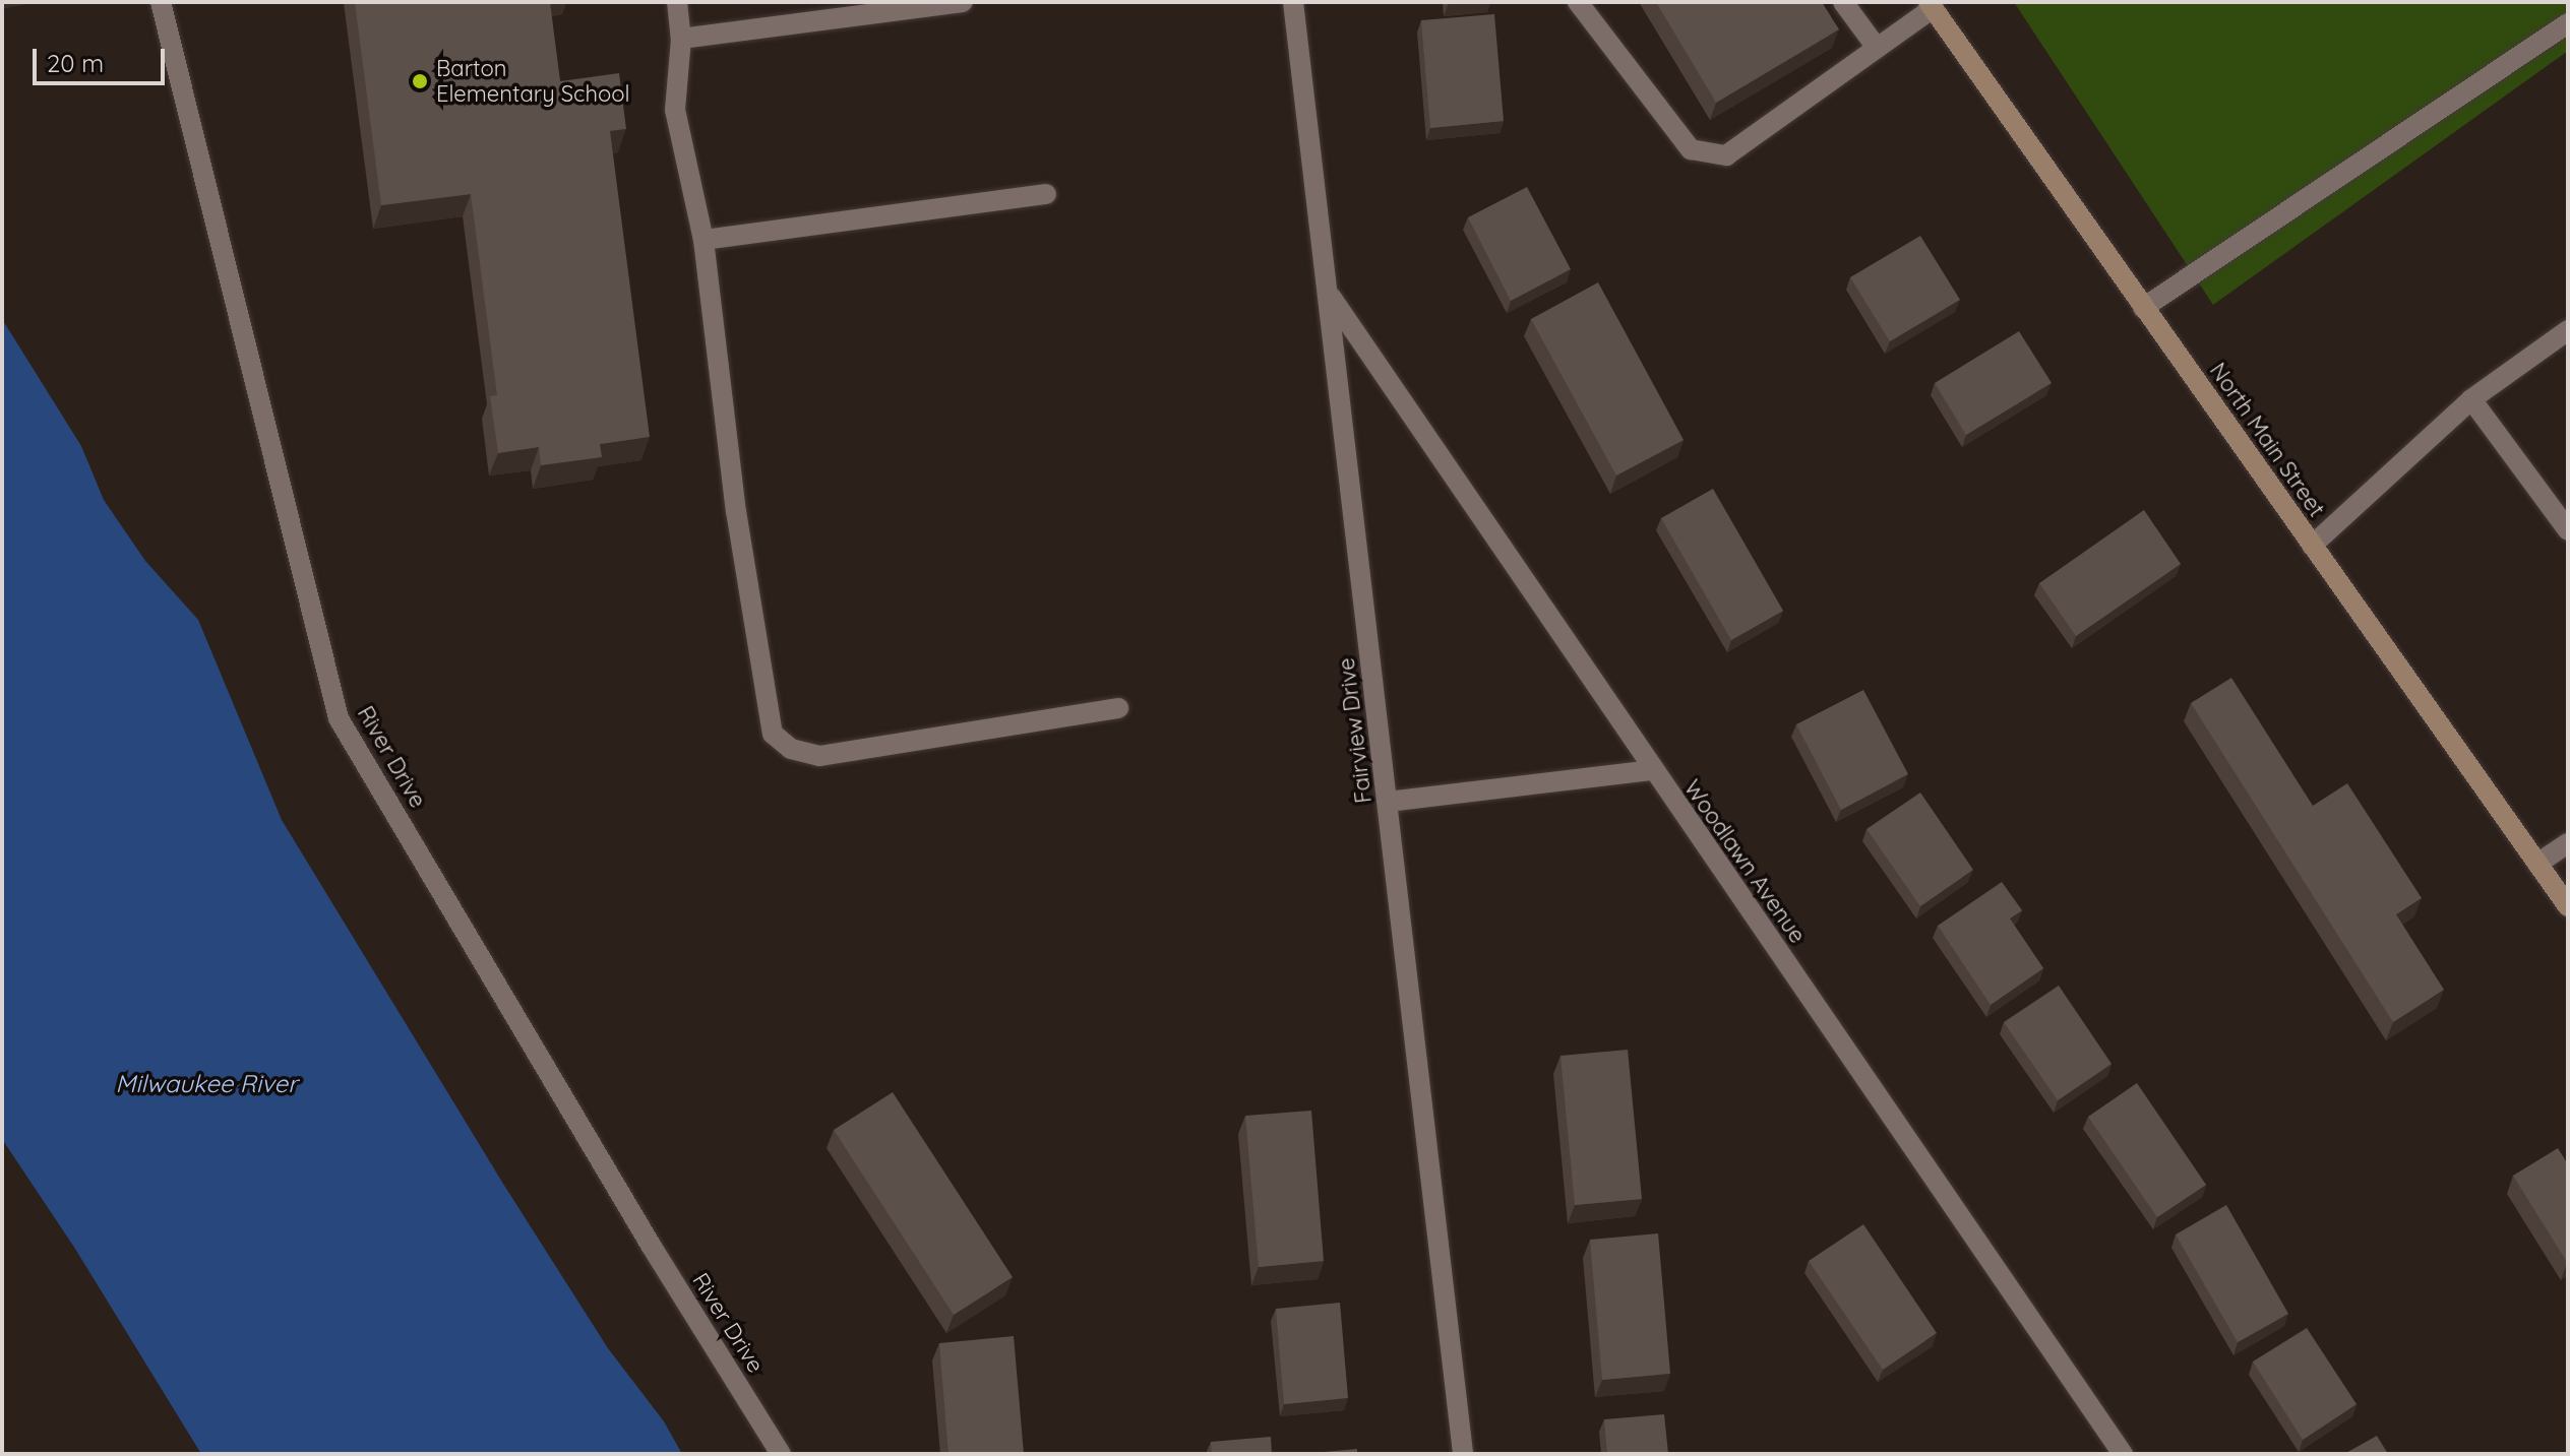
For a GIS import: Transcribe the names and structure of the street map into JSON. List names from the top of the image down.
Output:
{
  "streets": {
    "main road": ["North Main Street"],
    "street": ["Fairview Drive", "River Drive", "Woodlawn Avenue"]
  },
  "crossings": [
    ["Fairview Drive", "Woodlawn Avenue"]
  ],
  "water": ["Milwaukee River"],
  "places": ["Barton Elementary School"],
  "scale_bar": "20 m"
}
